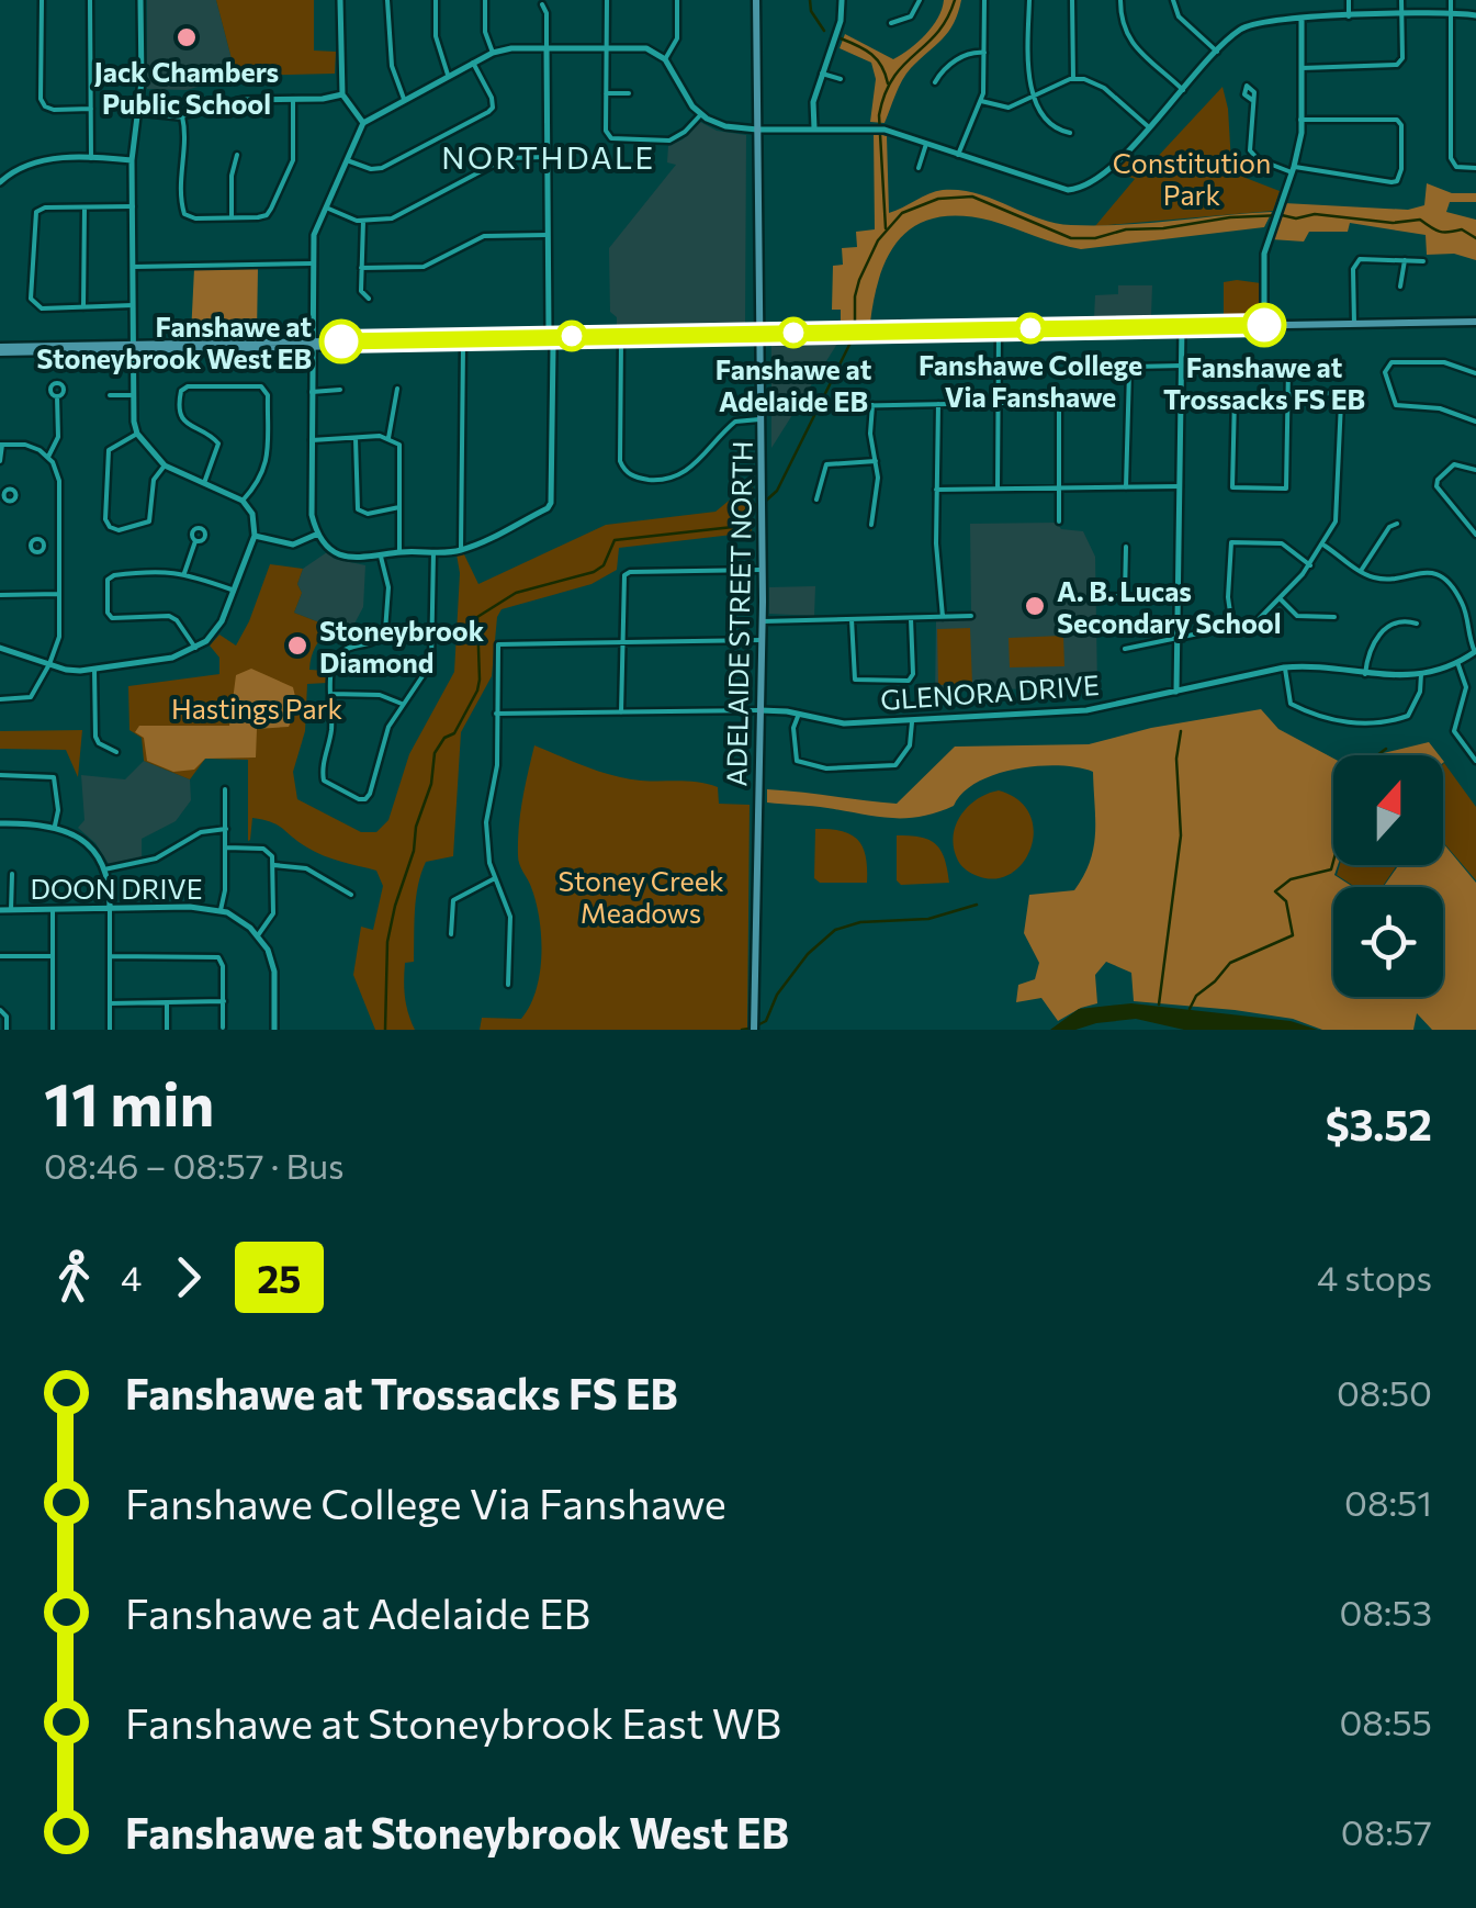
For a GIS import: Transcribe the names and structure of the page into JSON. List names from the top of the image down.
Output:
{
  "streets": {
    "main road": ["ADELAIDE STREET NORTH"],
    "street": ["GLENORA DRIVE", "DOON DRIVE"]
  },
  "crossings": [
    ["ADELAIDE STREET NORTH", "GLENORA DRIVE"]
  ],
  "districts": ["NORTHDALE"],
  "parks": ["Constitution Park", "Hastings Park", "Stoney Creek Meadows"],
  "places": [
    "Jack Chambers Public School",
    "Fanshawe at Trossacks FS EB",
    "Fanshawe College Via Fanshawe",
    "Fanshawe at Adelaide EB",
    "Fanshawe at Stoneybrook West EB",
    "A. B. Lucas Secondary School",
    "Stoneybrook Diamond"
  ],
  "lines": ["bus line 25"],
  "north": "top",
  "page": {
    "heading": ["11 min", "08:46 – 08:57 · Bus", "$3.52"],
    "legs": ["4", "25", "4 stops"],
    "list": [
      {
        "name": "Fanshawe at Trossacks FS EB",
        "value": "08:50"
      },
      {
        "name": "Fanshawe College Via Fanshawe",
        "value": "08:51"
      },
      {
        "name": "Fanshawe at Adelaide EB",
        "value": "08:53"
      },
      {
        "name": "Fanshawe at Stoneybrook East WB",
        "value": "08:55"
      },
      {
        "name": "Fanshawe at Stoneybrook West EB",
        "value": "08:57"
      }
    ]
  }
}
